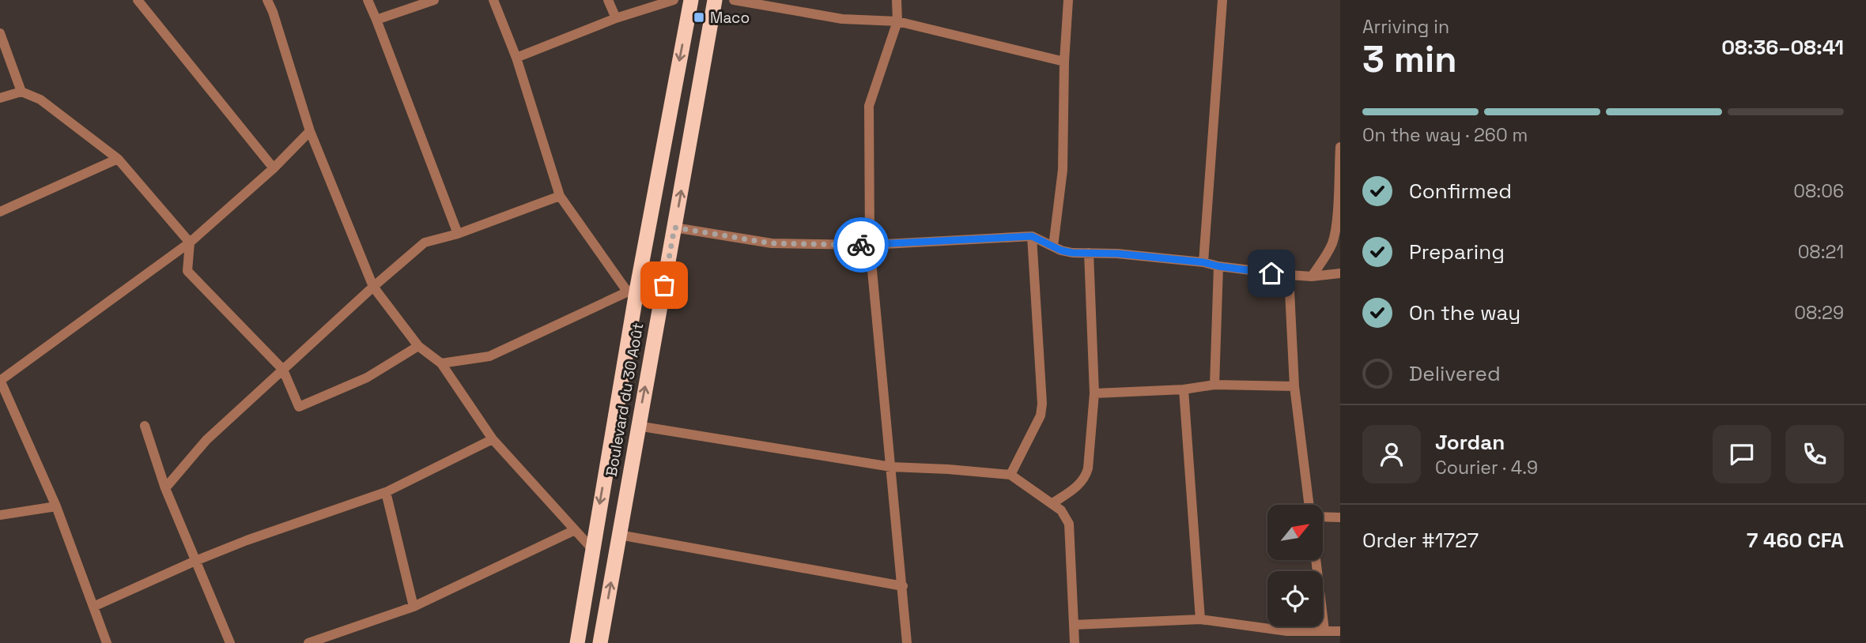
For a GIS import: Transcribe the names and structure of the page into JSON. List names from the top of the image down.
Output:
{
  "streets": {
    "highway": ["Boulevard du 30 Août"]
  },
  "places": {
    "transit": ["Maco"]
  },
  "north": "top right",
  "page": {
    "heading": ["3 min", "Arriving in", "08:36–08:41"],
    "panel": [
      "Jordan",
      "Courier · 4.9",
      "Order #1727",
      "7 460 CFA"
    ],
    "bar": "On the way · 260 m",
    "list": [
      ["Confirmed", "08:06"],
      ["Preparing", "08:21"],
      ["On the way", "08:29"],
      "Delivered"
    ]
  }
}
